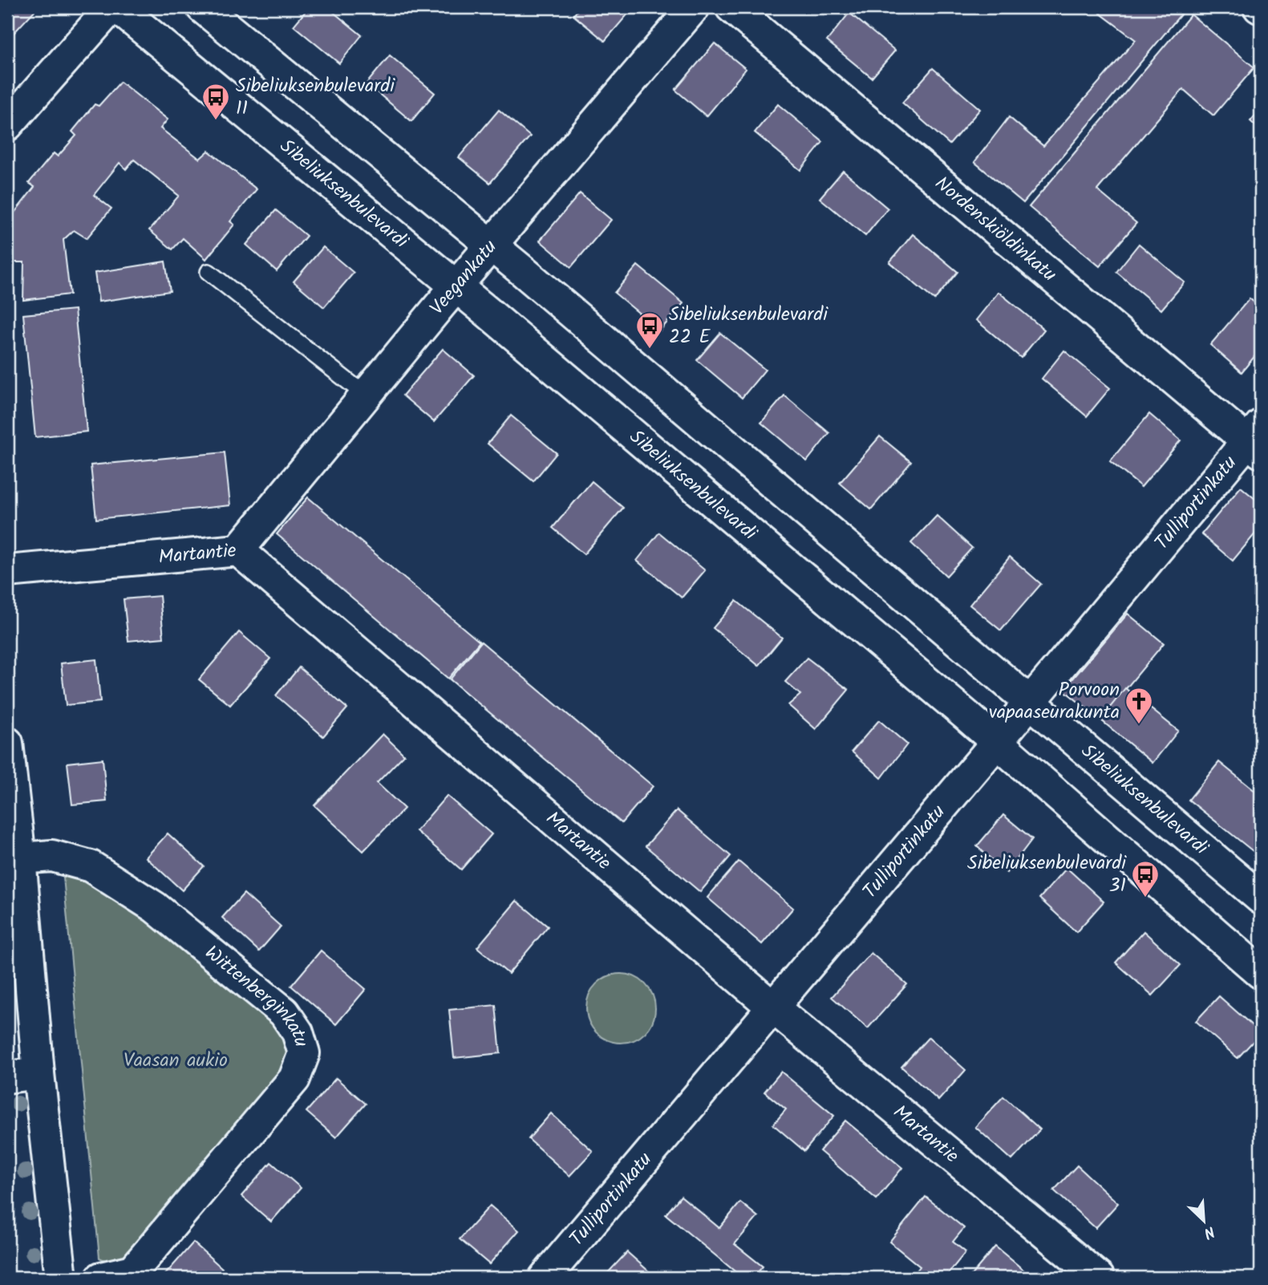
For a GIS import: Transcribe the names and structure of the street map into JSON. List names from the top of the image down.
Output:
{
  "streets": {
    "street": [
      "Sibeliuksenbulevardi",
      "Nordenskiöldinkatu",
      "Veegankatu",
      "Tulliportinkatu",
      "Martantie",
      "Wittenberginkatu"
    ]
  },
  "crossings": [
    ["Sibeliuksenbulevardi", "Veegankatu"],
    ["Sibeliuksenbulevardi", "Tulliportinkatu"],
    ["Nordenskiöldinkatu", "Tulliportinkatu"],
    ["Veegankatu", "Martantie"],
    ["Tulliportinkatu", "Martantie"]
  ],
  "parks": ["Vaasan aukio"],
  "places": {
    "bus stop": ["Sibeliuksenbulevardi 11", "Sibeliuksenbulevardi 22 E", "Sibeliuksenbulevardi 31"],
    "church": ["Porvoon vapaaseurakunta"]
  },
  "north": "bottom right"
}
